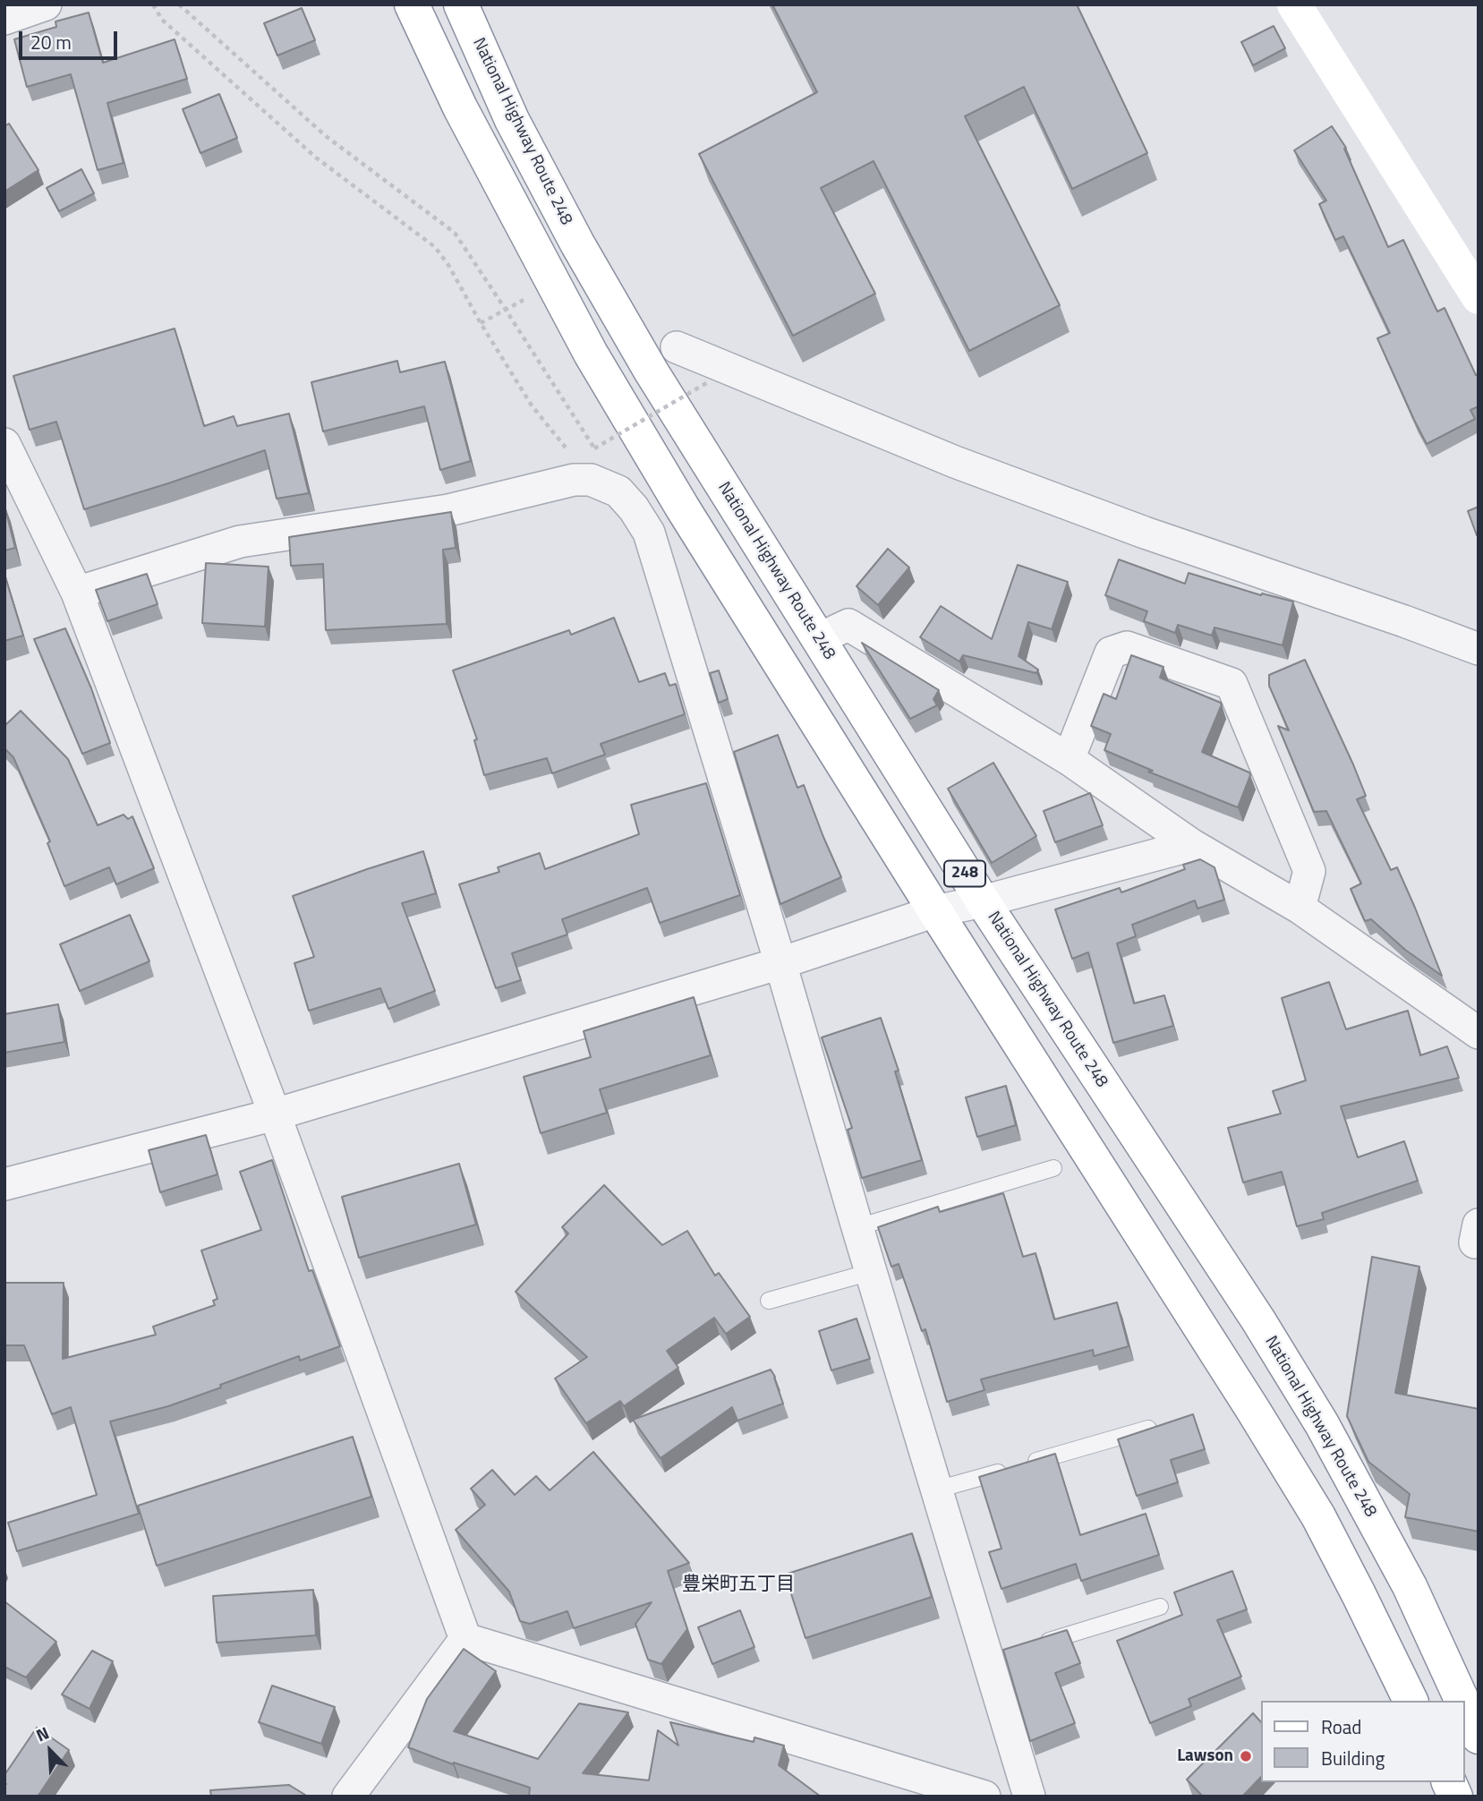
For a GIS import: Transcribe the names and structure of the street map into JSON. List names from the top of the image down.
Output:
{
  "streets": {
    "main road": ["National Highway Route 248", "248"]
  },
  "districts": ["豊栄町五丁目"],
  "places": ["Lawson"],
  "legend": ["Road", "Building"],
  "scale_bar": "20 m",
  "north": "top left"
}
